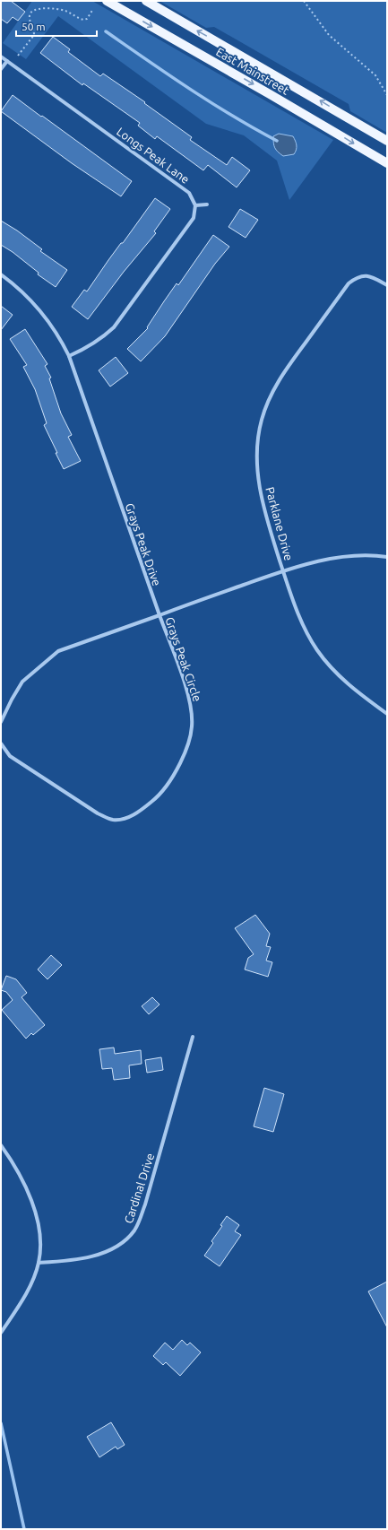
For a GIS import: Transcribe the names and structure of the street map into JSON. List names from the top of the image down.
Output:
{
  "streets": {
    "main road": ["East Mainstreet"],
    "street": [
      "Longs Peak Lane",
      "Parklane Drive",
      "Grays Peak Drive",
      "Grays Peak Circle",
      "Cardinal Drive"
    ]
  },
  "crossings": [
    ["Grays Peak Drive", "Grays Peak Circle"]
  ],
  "scale_bar": "50 m"
}
